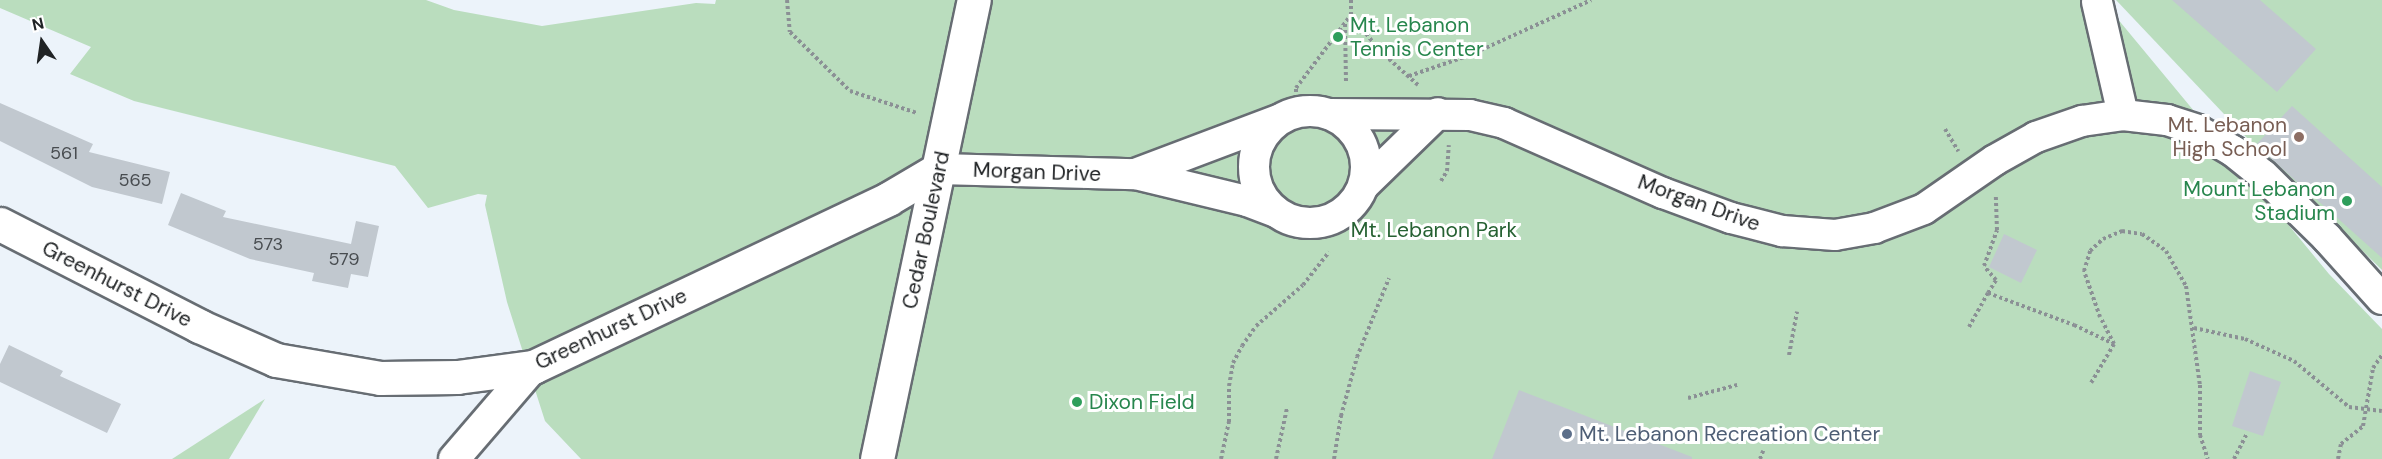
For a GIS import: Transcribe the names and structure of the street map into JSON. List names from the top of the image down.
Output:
{
  "streets": {
    "street": ["Morgan Drive", "Cedar Boulevard", "Greenhurst Drive"]
  },
  "crossings": [
    ["Morgan Drive", "Cedar Boulevard"],
    ["Morgan Drive", "Greenhurst Drive"],
    ["Cedar Boulevard", "Greenhurst Drive"]
  ],
  "parks": ["Mt. Lebanon Park"],
  "places": [
    "Mt. Lebanon Tennis Center",
    "Mt. Lebanon High School",
    "Mount Lebanon Stadium",
    "Dixon Field",
    "Mt. Lebanon Recreation Center"
  ],
  "house_numbers": [
    "561",
    "565",
    "573",
    "579"
  ],
  "north": "top"
}
